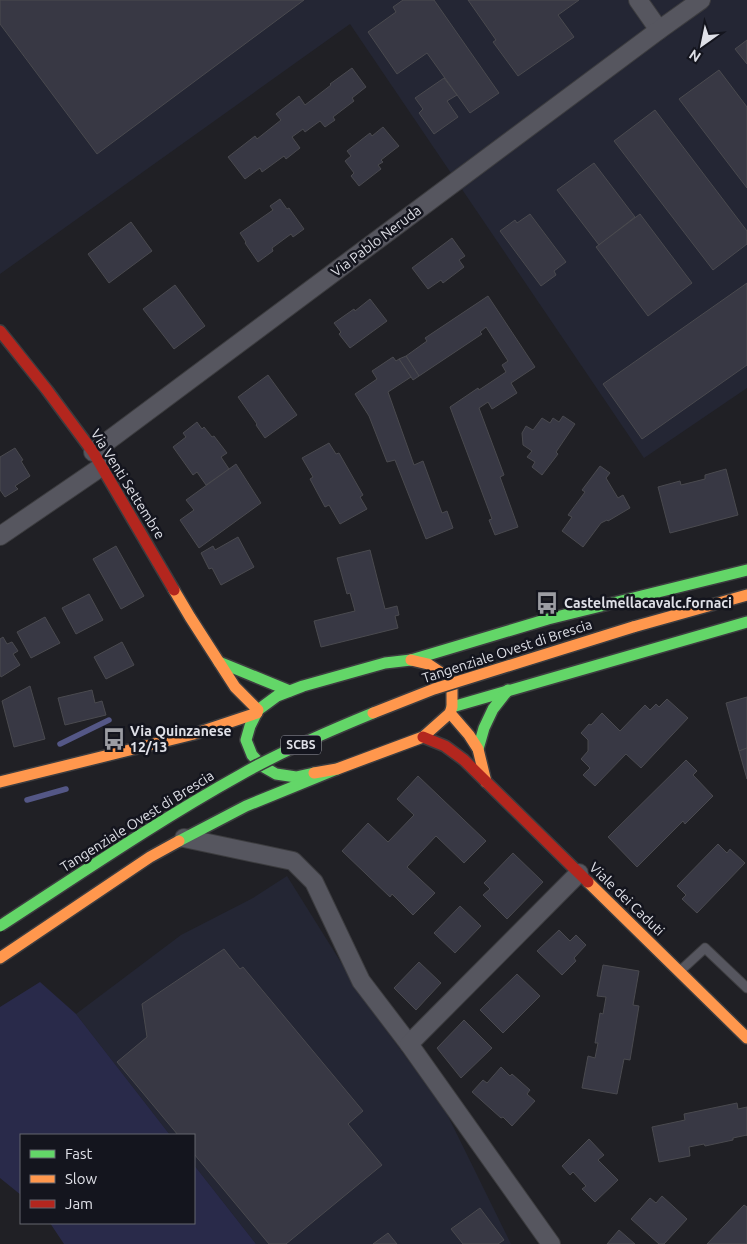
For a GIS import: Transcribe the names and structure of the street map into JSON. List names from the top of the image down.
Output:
{
  "streets": {
    "street": [
      "Via Pablo Neruda",
      "Via Venti Settembre",
      "Tangenziale Ovest di Brescia",
      "SCBS",
      "Viale dei Caduti"
    ]
  },
  "crossings": [
    ["Via Pablo Neruda", "Via Venti Settembre"]
  ],
  "places": {
    "bus stop": ["Castelmellacavalc.fornaci", "Via Quinzanese 12/13"]
  },
  "legend": ["Fast", "Slow", "Jam"],
  "north": "bottom left"
}
